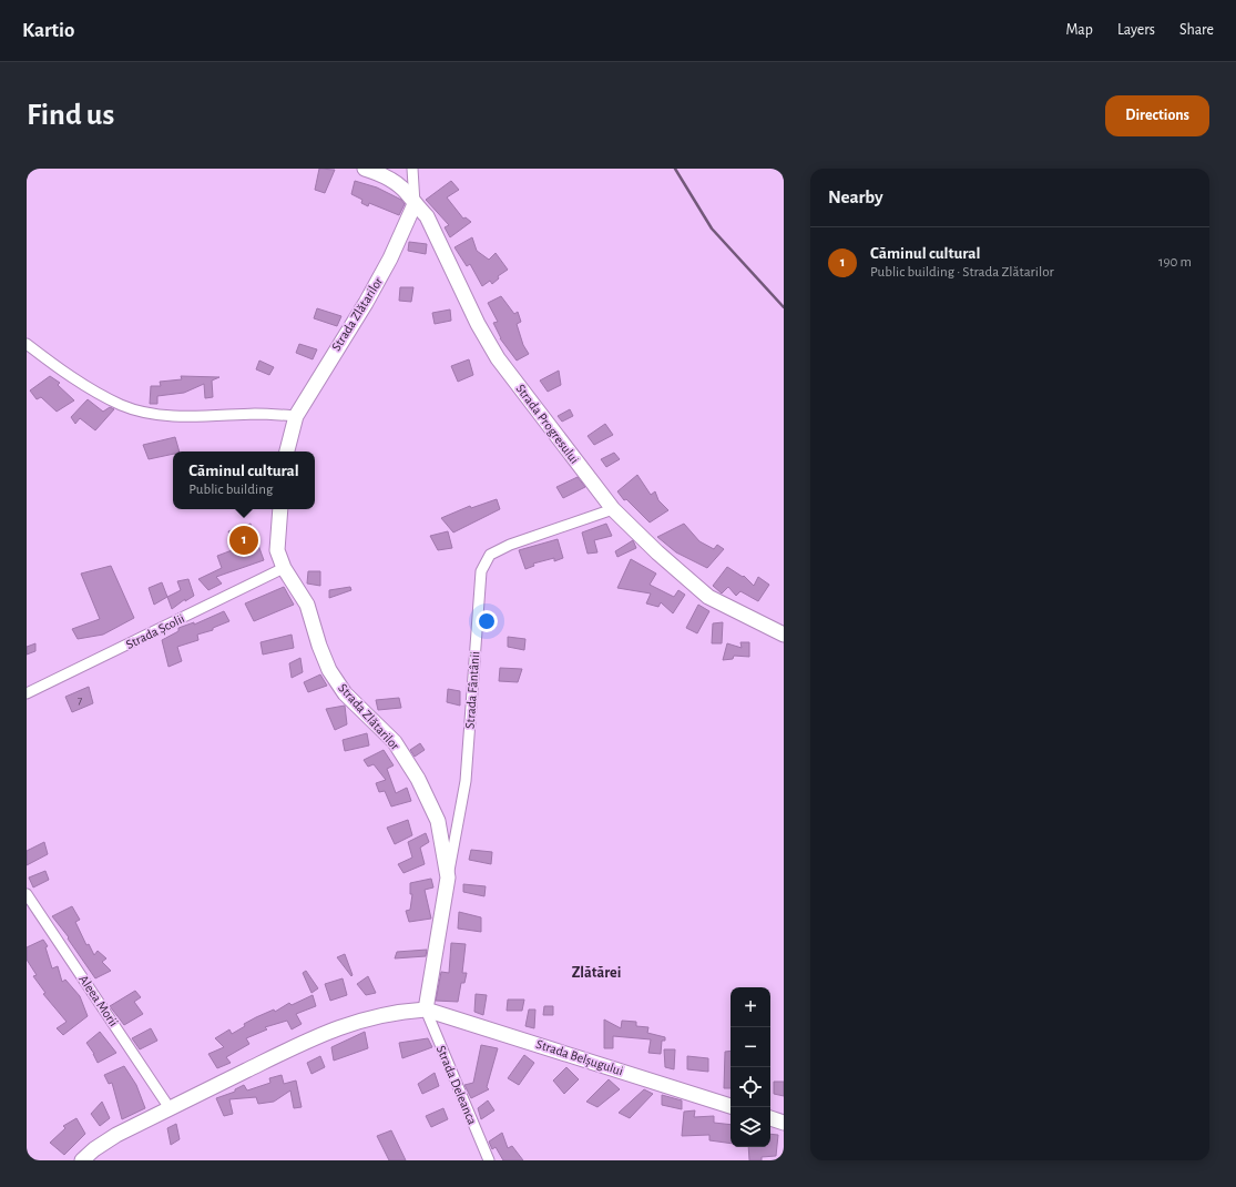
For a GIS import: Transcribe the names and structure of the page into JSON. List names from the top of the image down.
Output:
{
  "streets": {
    "street": [
      "Strada Zlătarilor",
      "Strada Progresului",
      "Strada Școlii",
      "Strada Fântânii",
      "Aleea Morii",
      "Strada Belșugului",
      "Strada Deleanca"
    ]
  },
  "crossings": [
    ["Strada Zlătarilor", "Strada Progresului"],
    ["Strada Zlătarilor", "Strada Școlii"],
    ["Strada Zlătarilor", "Strada Fântânii"],
    ["Strada Zlătarilor", "Strada Belșugului"],
    ["Strada Zlătarilor", "Strada Deleanca"],
    ["Strada Progresului", "Strada Fântânii"],
    ["Strada Belșugului", "Strada Deleanca"]
  ],
  "districts": ["Zlătărei"],
  "house_numbers": ["7"],
  "page": {
    "header": "Kartio",
    "nav": ["Map", "Layers", "Share"],
    "buttons": "Directions",
    "title": "Find us",
    "heading": "Nearby",
    "list": [
      {
        "mark": "1",
        "name": "Căminul cultural",
        "note": "Public building · Strada Zlătarilor",
        "value": "190 m"
      }
    ],
    "popup": ["Căminul cultural", "Public building"],
    "pins": "1",
    "map_buttons": ["+", "−"]
  }
}
